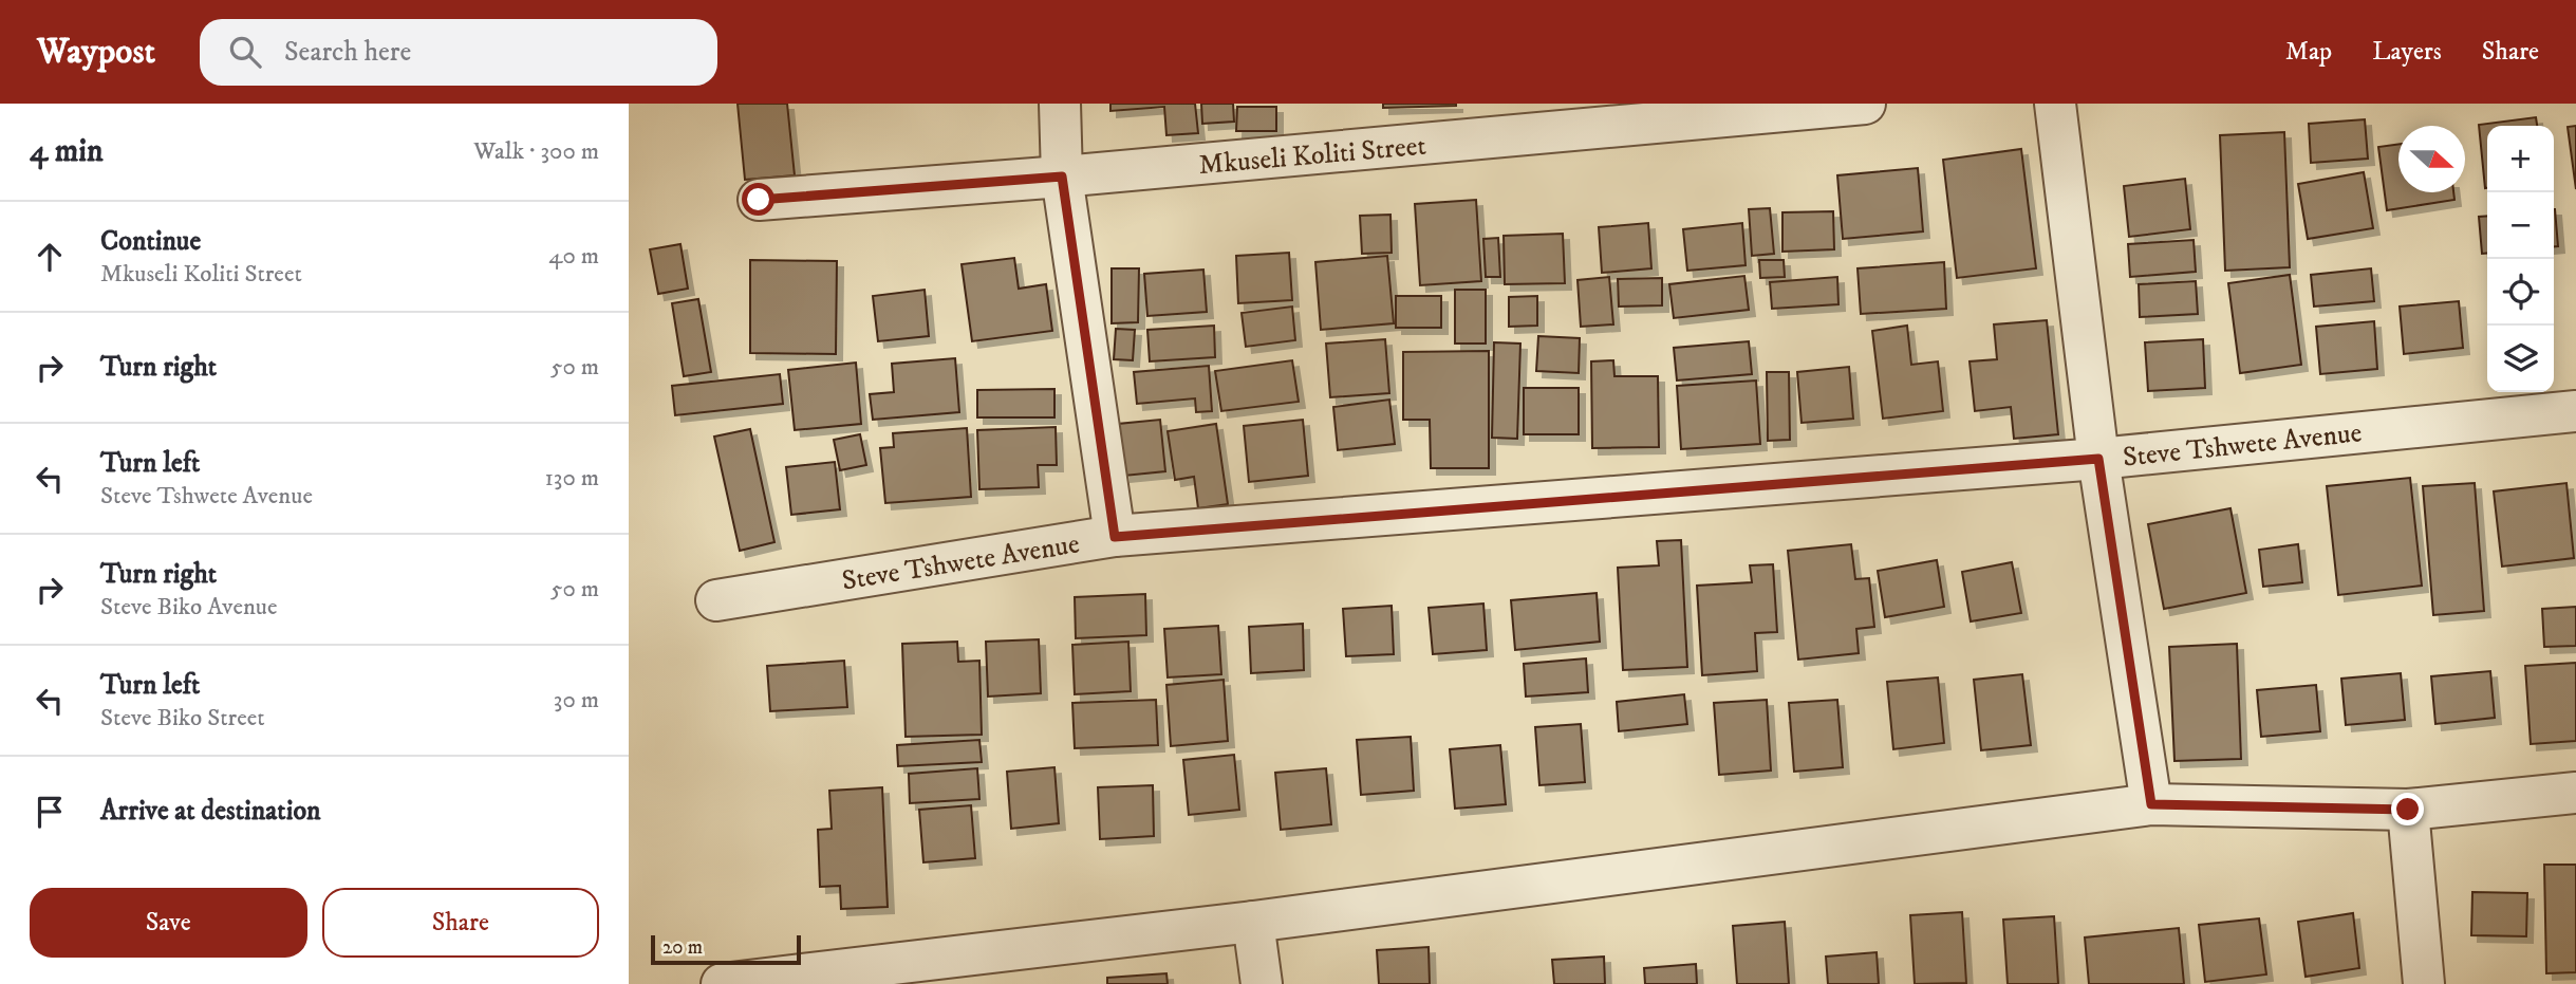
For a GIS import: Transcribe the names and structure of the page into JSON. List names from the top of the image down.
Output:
{
  "streets": {
    "street": ["Mkuseli Koliti Street", "Steve Tshwete Avenue"]
  },
  "scale_bar": "20 m",
  "north": "right",
  "page": {
    "header": "Waypost",
    "search": "Search here",
    "nav": ["Map", "Layers", "Share"],
    "heading": ["4 min", "Walk · 300 m"],
    "map_buttons": ["+", "−"],
    "list": [
      ["Continue", "Mkuseli Koliti Street", "40 m"],
      ["Turn right", "50 m"],
      ["Turn left", "Steve Tshwete Avenue", "130 m"],
      ["Turn right", "Steve Biko Avenue", "50 m"],
      ["Turn left", "Steve Biko Street", "30 m"],
      "Arrive at destination"
    ],
    "buttons": ["Save", "Share"],
    "scale": "20 m"
  }
}
